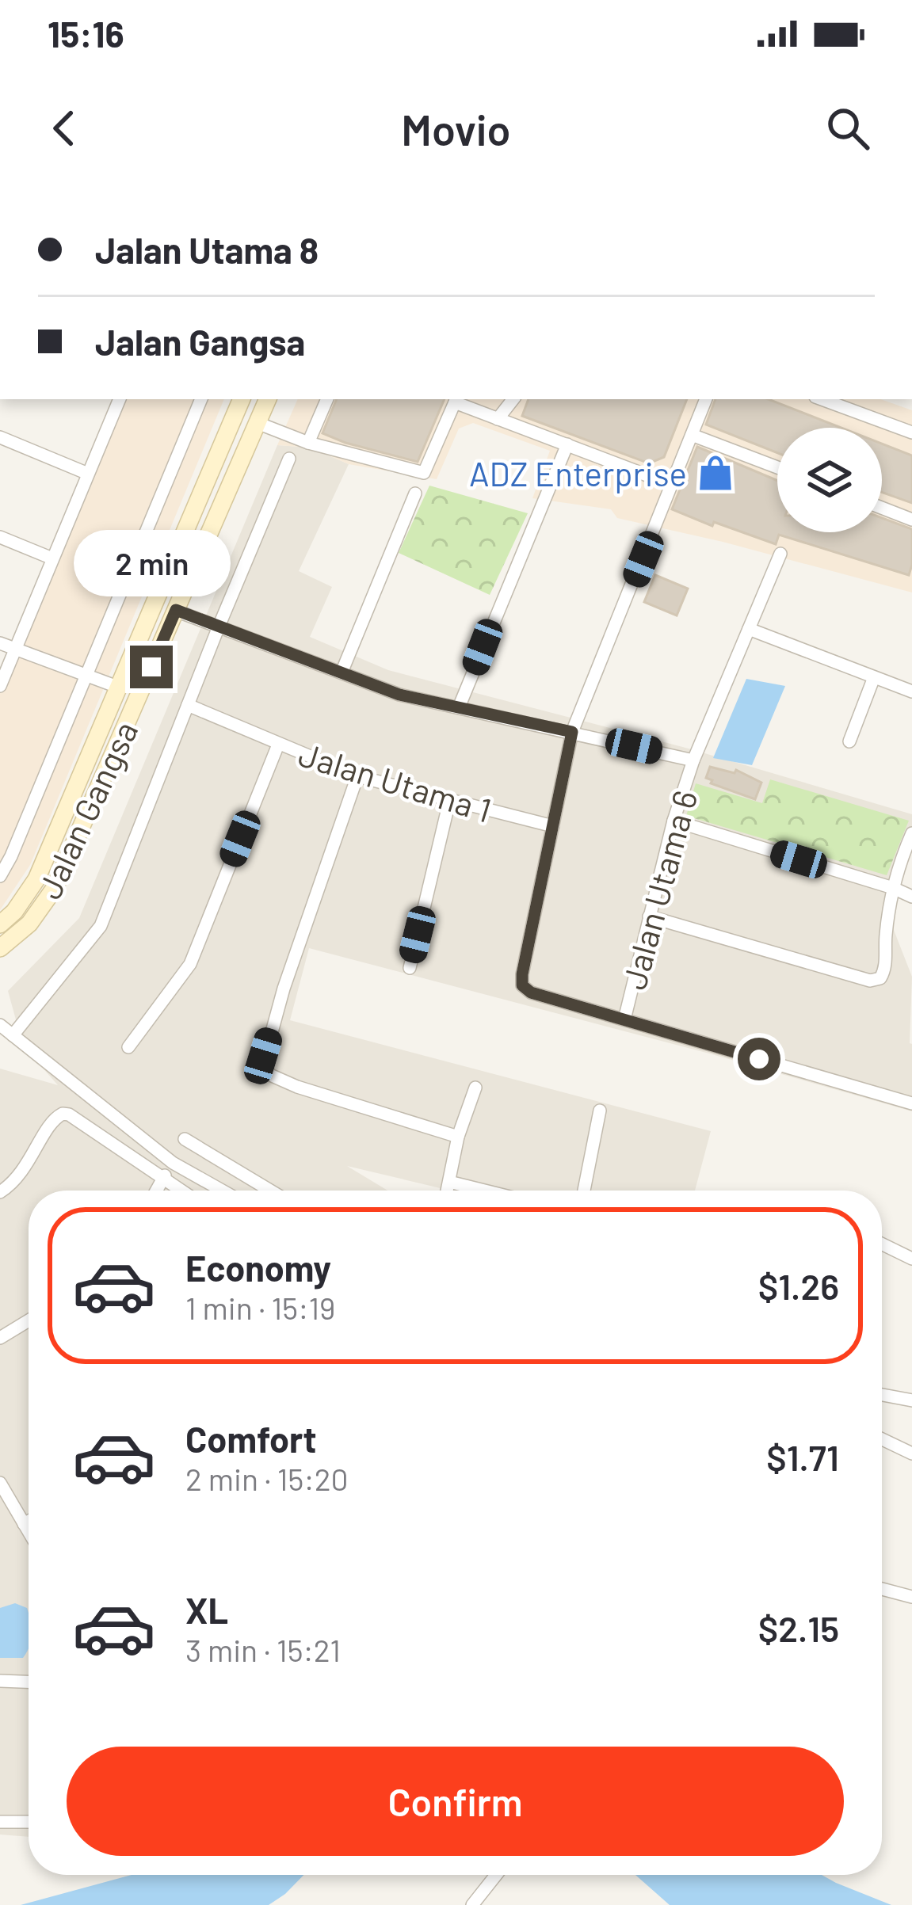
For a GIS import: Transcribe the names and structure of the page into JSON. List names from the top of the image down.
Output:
{
  "streets": {
    "main road": ["Jalan Gangsa"],
    "street": ["Jalan Utama 1", "Jalan Utama 6"]
  },
  "places": {
    "shop": ["ADZ Enterprise"]
  },
  "page": {
    "status": "15:16",
    "header": "Movio",
    "banner": ["Jalan Utama 8", "Jalan Gangsa"],
    "bubble": "2 min",
    "list": [
      {
        "name": "Economy",
        "note": "1 min · 15:19",
        "value": "$1.26"
      },
      {
        "name": "Comfort",
        "note": "2 min · 15:20",
        "value": "$1.71"
      },
      {
        "name": "XL",
        "note": "3 min · 15:21",
        "value": "$2.15"
      }
    ],
    "buttons": "Confirm"
  }
}
